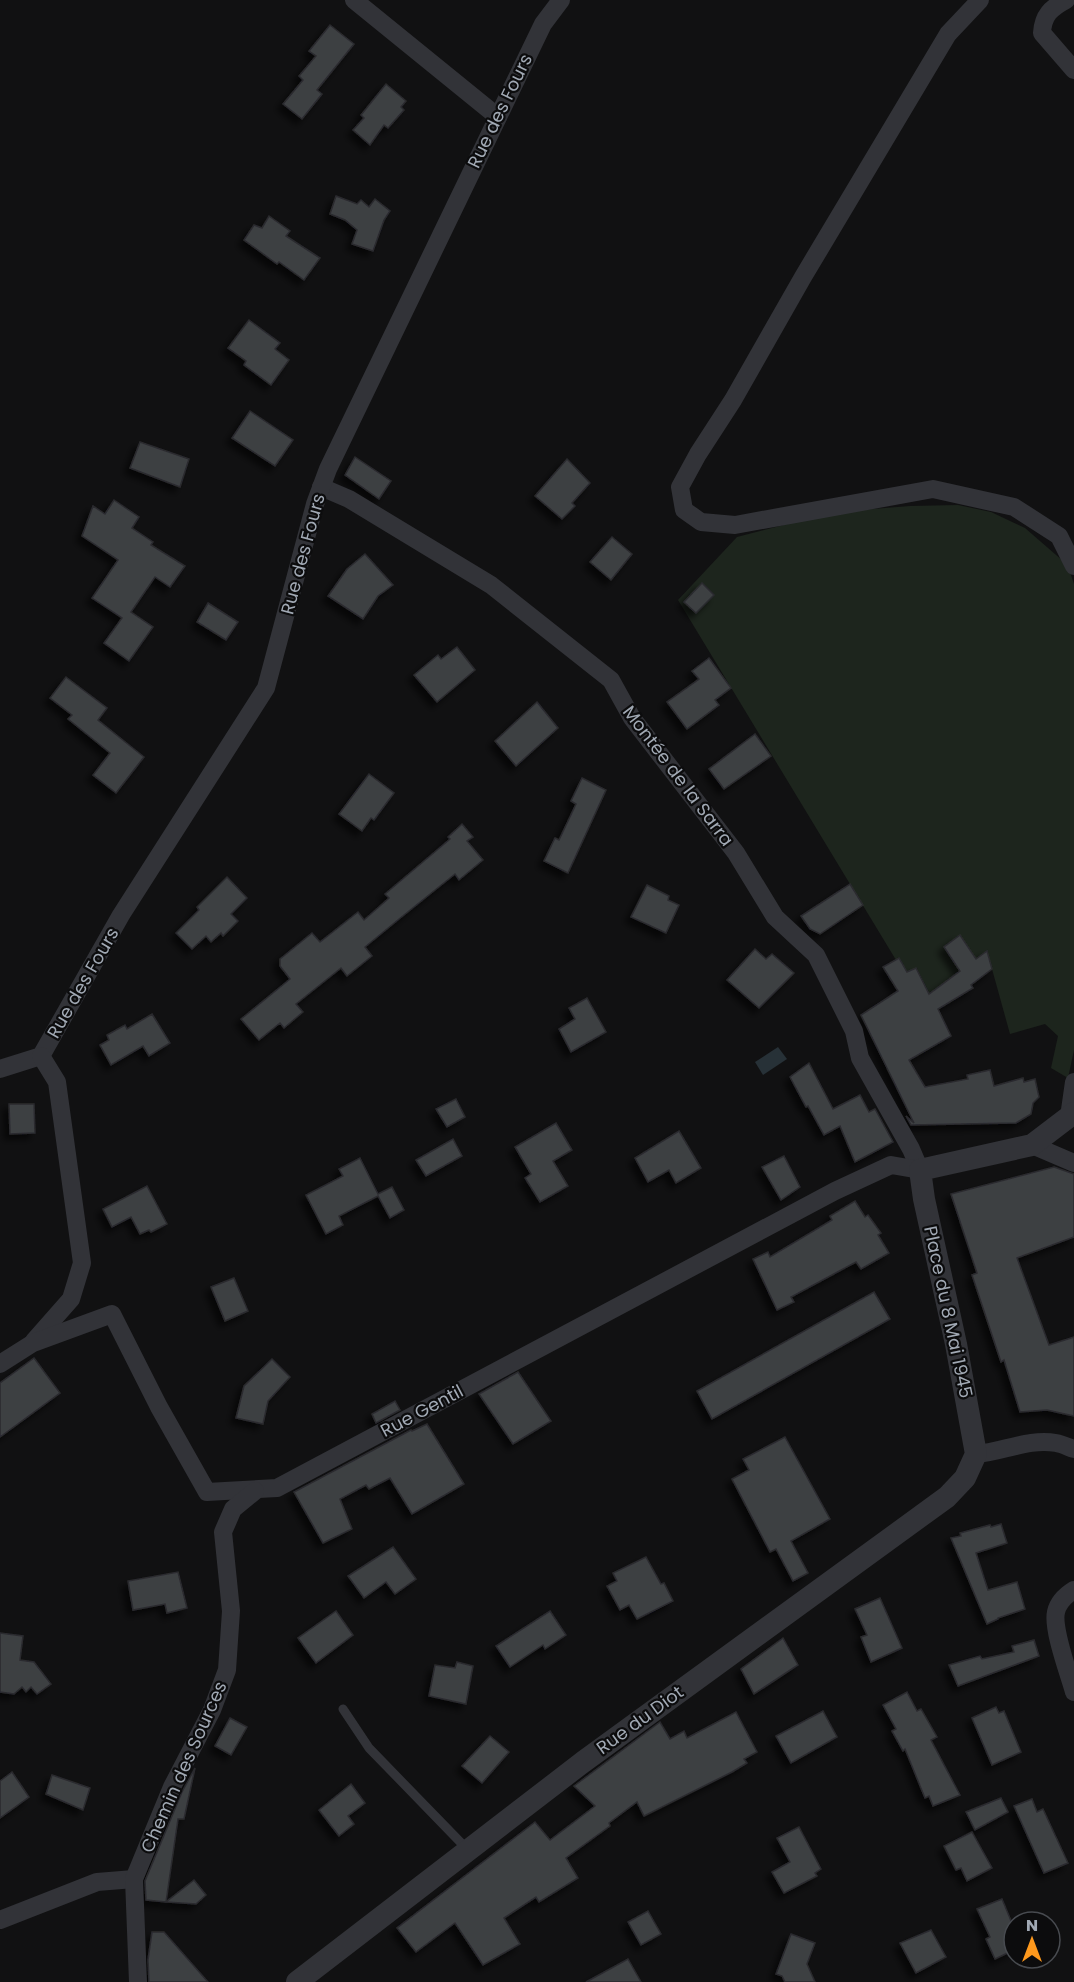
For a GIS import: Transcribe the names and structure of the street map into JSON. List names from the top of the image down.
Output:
{
  "streets": {
    "street": [
      "Rue des Fours",
      "Montée de la Sarra",
      "Place du 8 Mai 1945",
      "Rue Gentil",
      "Rue du Diot",
      "Chemin des Sources"
    ]
  },
  "crossings": [
    ["Rue des Fours", "Montée de la Sarra"],
    ["Montée de la Sarra", "Place du 8 Mai 1945"],
    ["Montée de la Sarra", "Rue Gentil"],
    ["Place du 8 Mai 1945", "Rue Gentil"],
    ["Place du 8 Mai 1945", "Rue du Diot"],
    ["Rue Gentil", "Chemin des Sources"]
  ],
  "north": "top"
}
